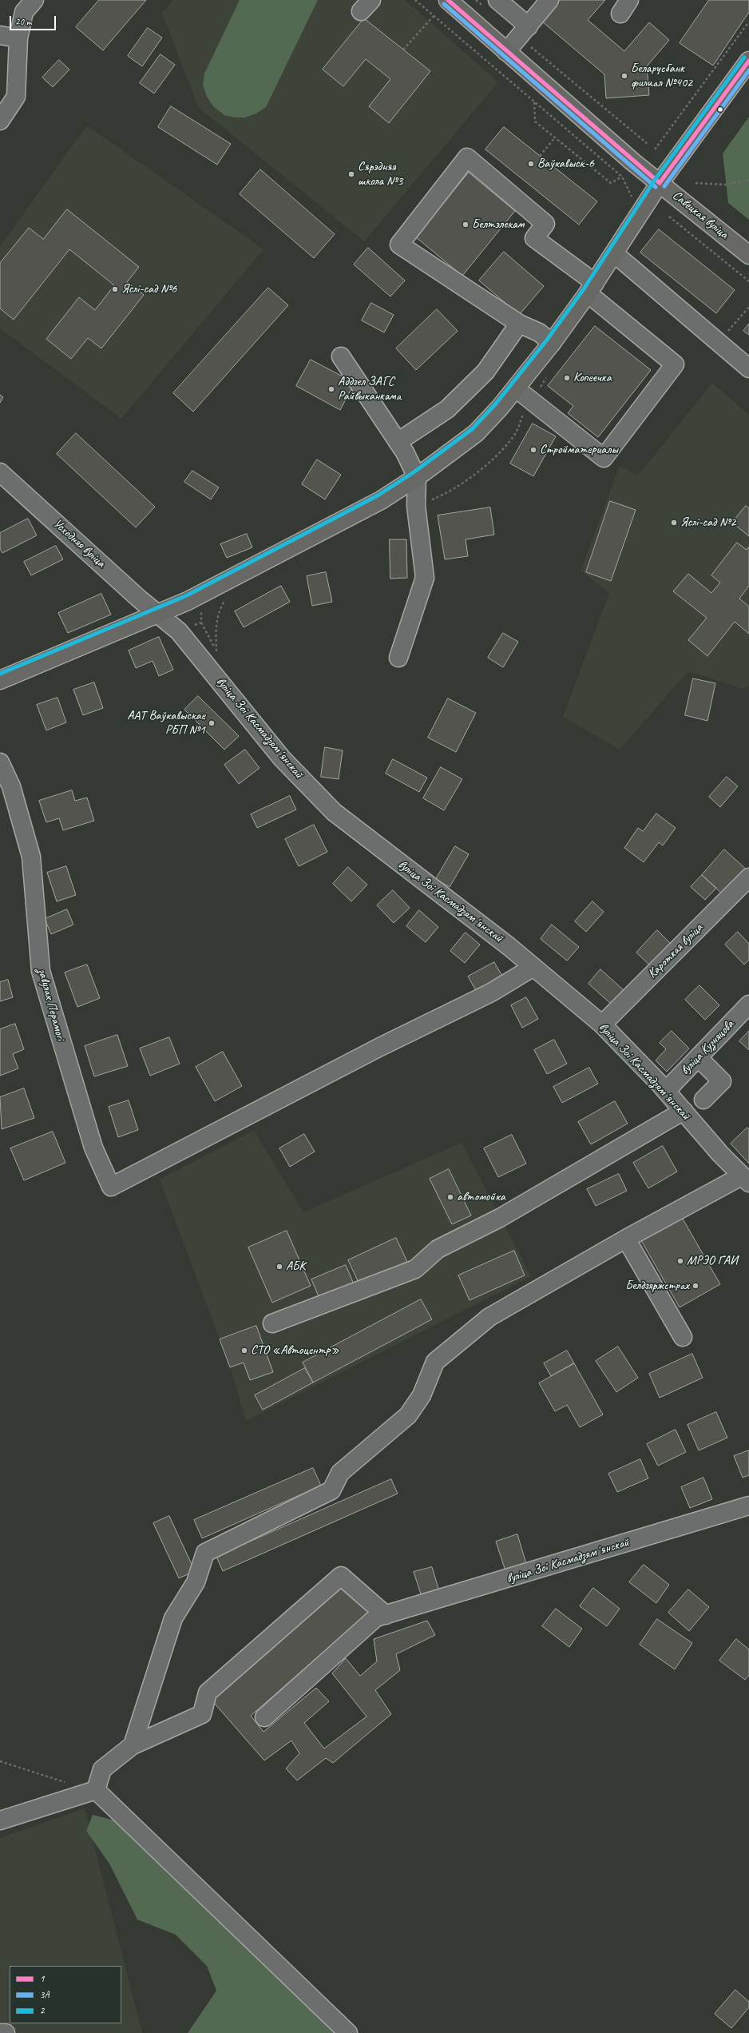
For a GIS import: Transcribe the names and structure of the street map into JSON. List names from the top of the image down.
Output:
{
  "streets": {
    "main road": ["Савецкая вуліца"],
    "street": [
      "Усходняя вуліца",
      "вуліца Зоі Касмадзямʼянскай",
      "Кароткая вуліца",
      "завулак Перамогі",
      "вуліца Кузняцова"
    ]
  },
  "crossings": [
    ["Усходняя вуліца", "вуліца Зоі Касмадзямʼянскай"],
    ["вуліца Зоі Касмадзямʼянскай", "Кароткая вуліца"],
    ["вуліца Зоі Касмадзямʼянскай", "завулак Перамогі"],
    ["вуліца Зоі Касмадзямʼянскай", "вуліца Кузняцова"]
  ],
  "places": [
    "Беларусбанк филиал №402",
    "Ваўкавыск-6",
    "Сярэдняя школа №3",
    "Белтэлекам",
    "Яслі-сад №6",
    "Копеечка",
    "Аддзел ЗАГС Райвыканкама",
    "Стройматериалы",
    "Яслі-сад №2",
    "ААТ Ваўкавыскае РБП №1",
    "автомойка",
    "МРЭО ГАИ",
    "АБК",
    "Белдзяржстрах",
    "СТО «Автоцентр»"
  ],
  "lines": ["transit line 1", "transit line 3А", "transit line 2"],
  "legend": ["1", "3А", "2"],
  "scale_bar": "20 m"
}
